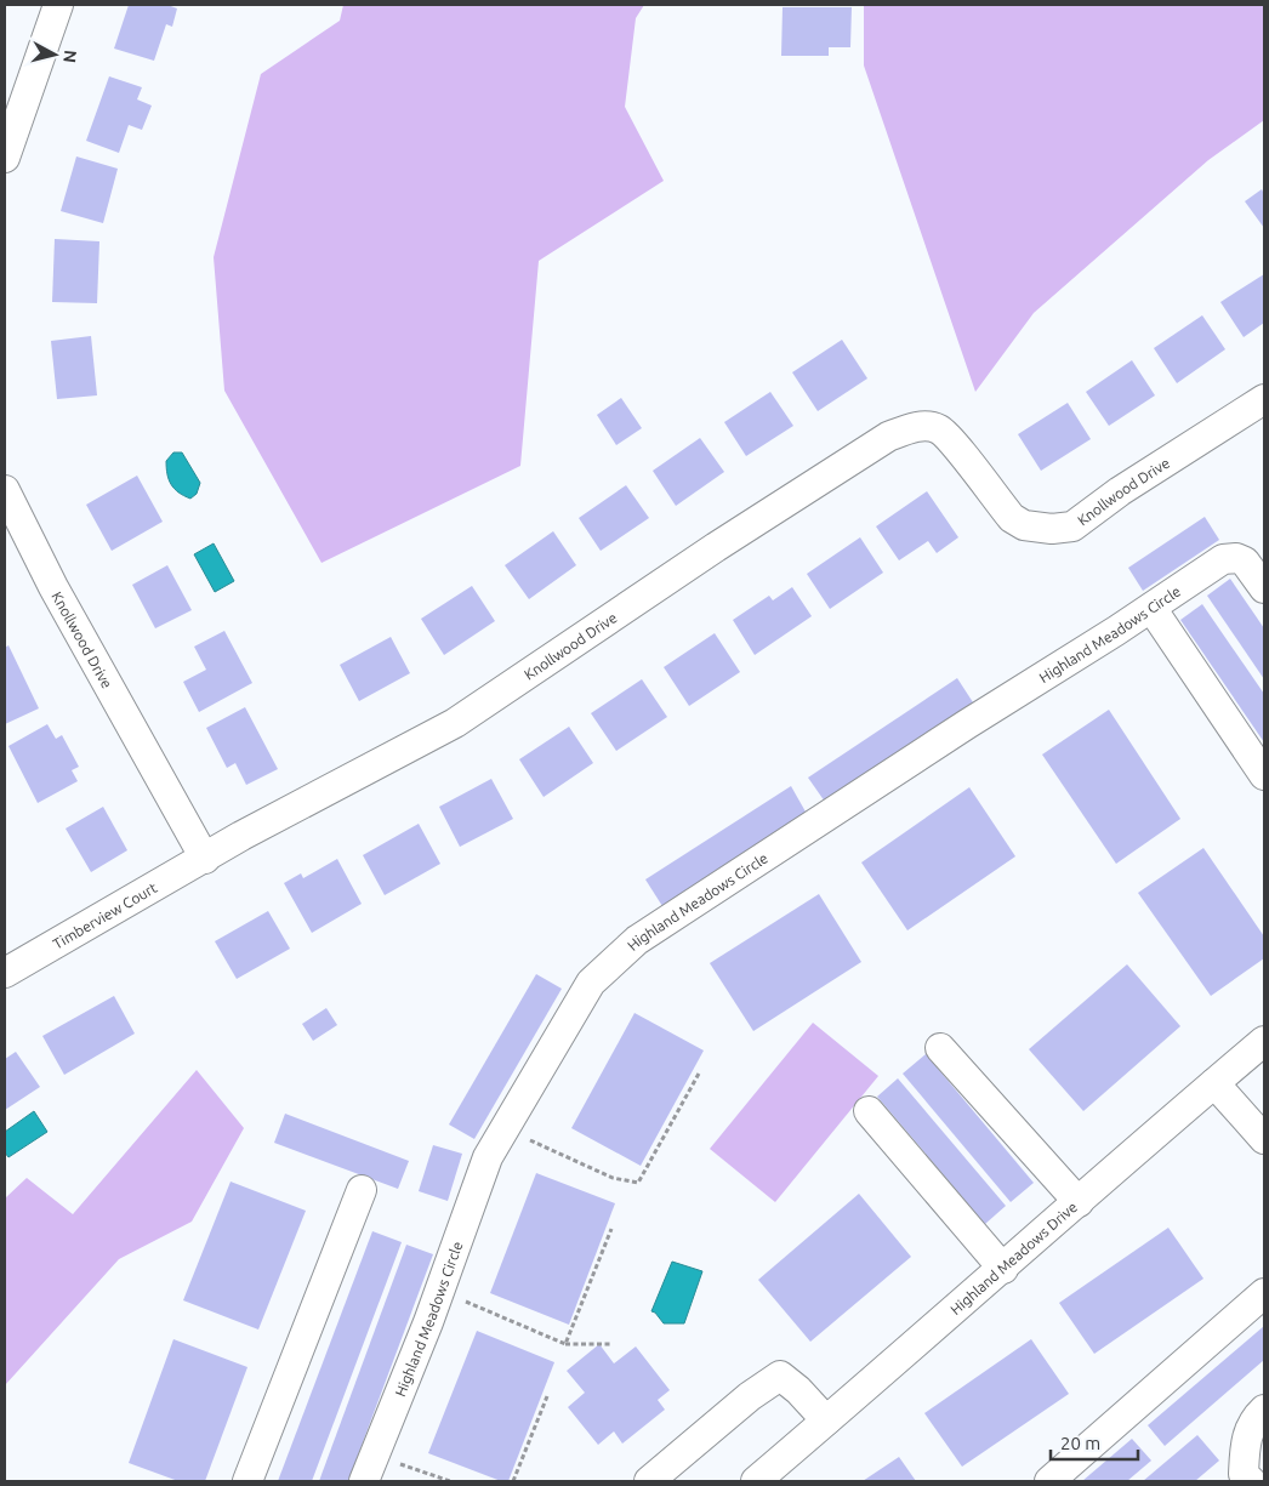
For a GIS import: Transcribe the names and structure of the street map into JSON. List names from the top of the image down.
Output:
{
  "streets": {
    "street": [
      "Knollwood Drive",
      "Highland Meadows Circle",
      "Timberview Court",
      "Highland Meadows Drive"
    ]
  },
  "crossings": [
    ["Knollwood Drive", "Timberview Court"]
  ],
  "scale_bar": "20 m",
  "north": "right"
}
